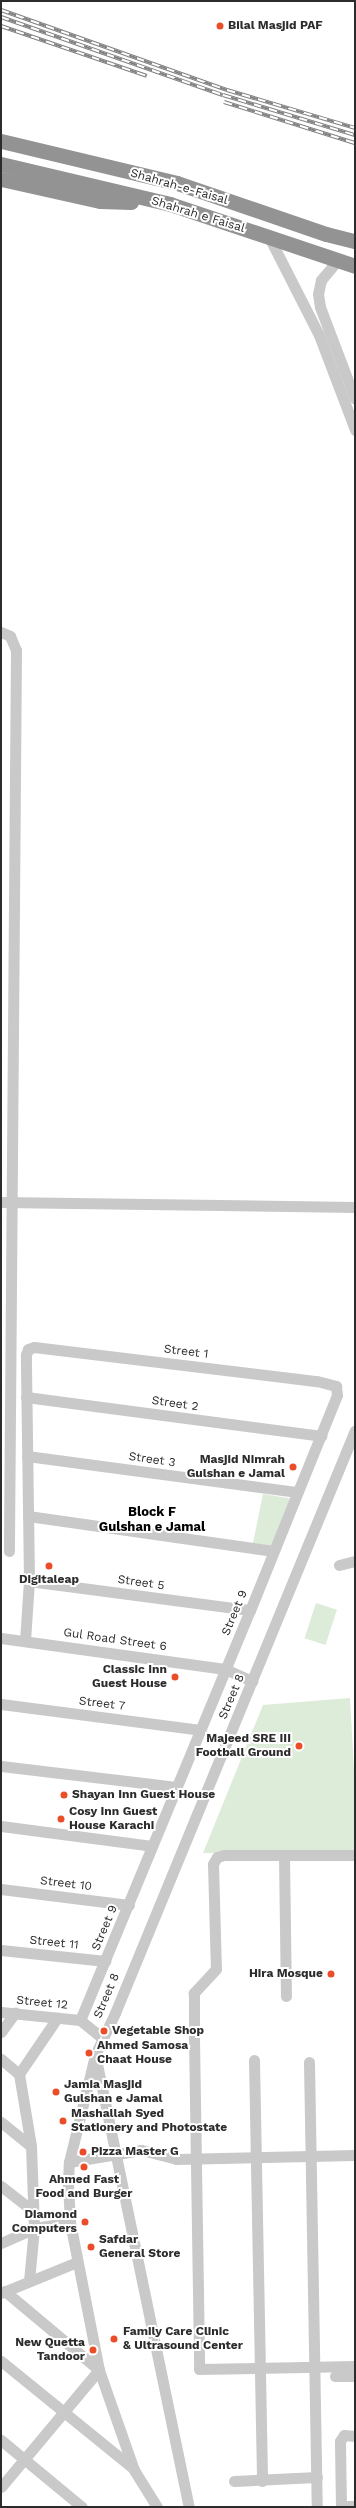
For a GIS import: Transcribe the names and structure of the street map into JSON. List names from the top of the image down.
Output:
{
  "streets": {
    "highway": ["Shahrah-e-Faisal", "Shahrah e Faisal"],
    "street": [
      "Street 1",
      "Street 2",
      "Street 3",
      "Street 5",
      "Street 9",
      "Gul Road Street 6",
      "Street 8",
      "Street 7",
      "Street 10",
      "Street 11",
      "Street 12"
    ]
  },
  "crossings": [
    ["Street 1", "Street 2"],
    ["Street 1", "Street 9"],
    ["Street 2", "Street 9"],
    ["Street 3", "Street 9"],
    ["Street 5", "Street 9"],
    ["Street 9", "Gul Road Street 6"],
    ["Street 9", "Street 7"],
    ["Street 9", "Street 10"],
    ["Street 9", "Street 11"],
    ["Street 9", "Street 12"],
    ["Gul Road Street 6", "Street 8"]
  ],
  "districts": ["Block F Gulshan e Jamal"],
  "places": [
    "Bilal Masjid PAF",
    "Masjid Nimrah Gulshan e Jamal",
    "Digitaleap",
    "Classic Inn Guest House",
    "Majeed SRE III Football Ground",
    "Shayan Inn Guest House",
    "Cosy Inn Guest House Karachi",
    "Hira Mosque",
    "Vegetable Shop",
    "Ahmed Samosa Chaat House",
    "Jamia Masjid Gulshan e Jamal",
    "Mashallah Syed Stationery and Photostate",
    "Pizza Master G",
    "Ahmed Fast Food and Burger",
    "Diamond Computers",
    "Safdar General Store",
    "Family Care Clinic & Ultrasound Center",
    "New Quetta Tandoor"
  ]
}
